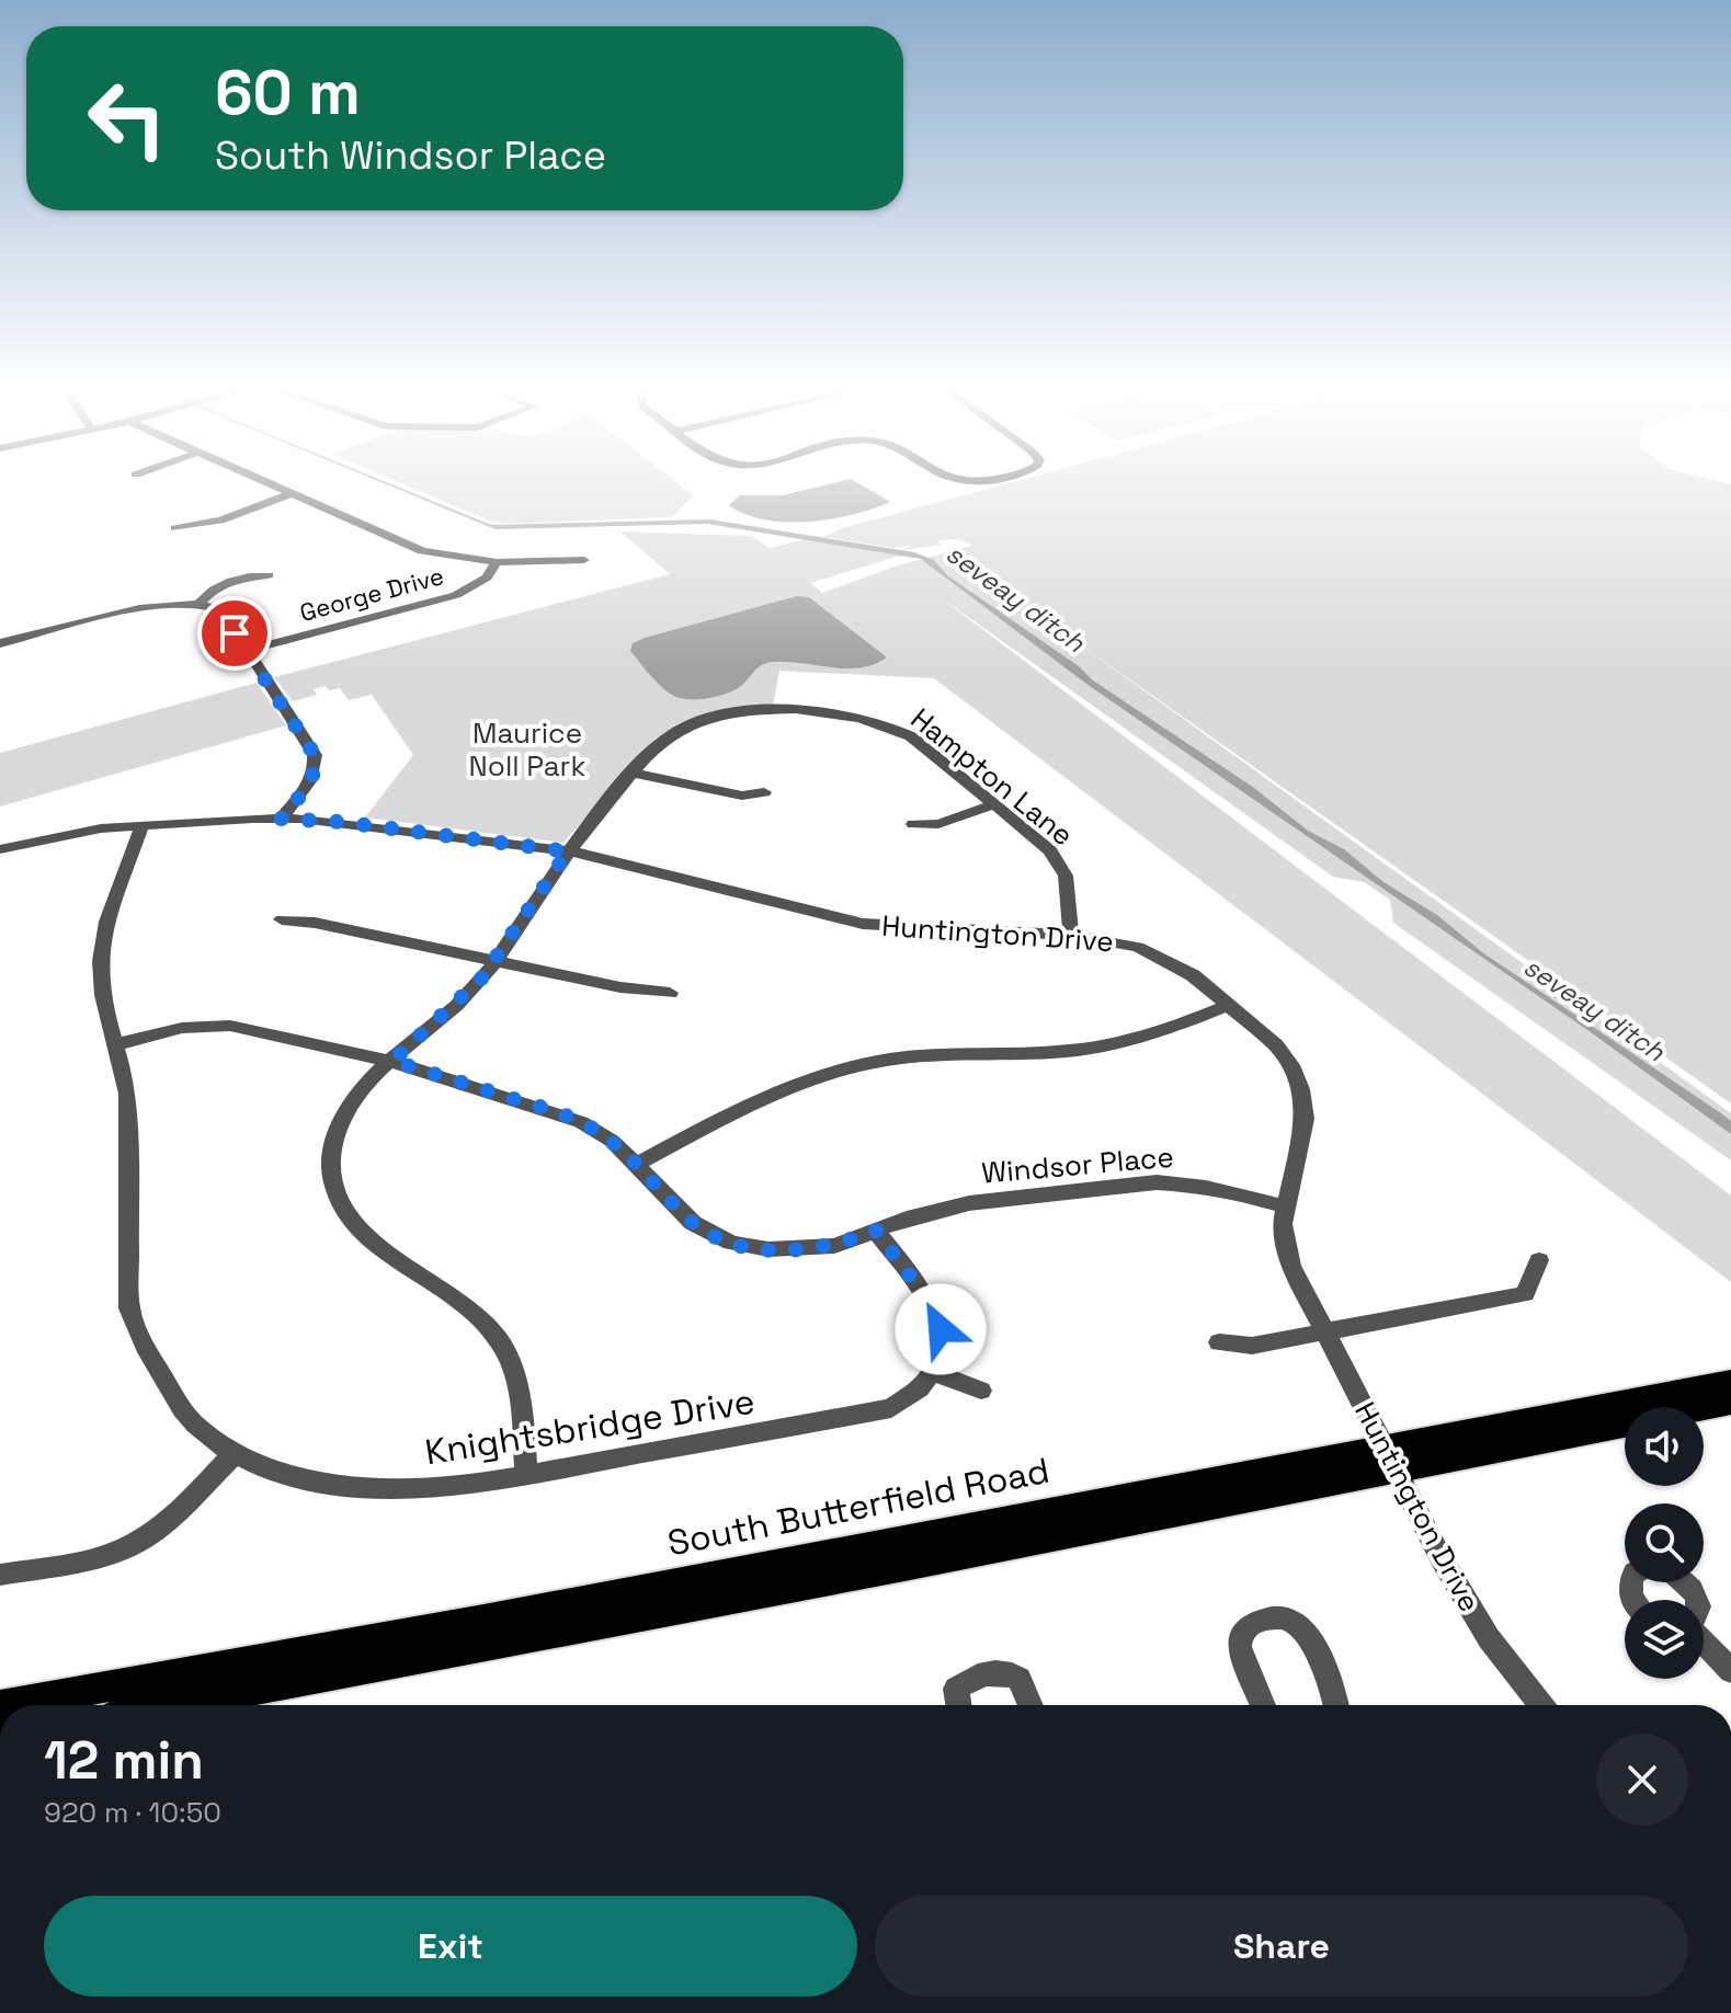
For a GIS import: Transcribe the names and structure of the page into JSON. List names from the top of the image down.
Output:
{
  "streets": {
    "main road": ["South Butterfield Road"],
    "street": [
      "George Drive",
      "Hampton Lane",
      "Huntington Drive",
      "Windsor Place",
      "Knightsbridge Drive"
    ]
  },
  "crossings": [
    ["Hampton Lane", "Huntington Drive"],
    ["Hampton Lane", "Windsor Place"],
    ["Hampton Lane", "Knightsbridge Drive"],
    ["Huntington Drive", "Windsor Place"],
    ["Huntington Drive", "Knightsbridge Drive"],
    ["Huntington Drive", "South Butterfield Road"],
    ["Windsor Place", "Knightsbridge Drive"]
  ],
  "water": ["seveay ditch"],
  "parks": ["Maurice Noll Park"],
  "page": {
    "turn": ["60 m", "South Windsor Place"],
    "heading": ["12 min", "920 m · 10:50"],
    "buttons": ["Exit", "Share"]
  }
}
